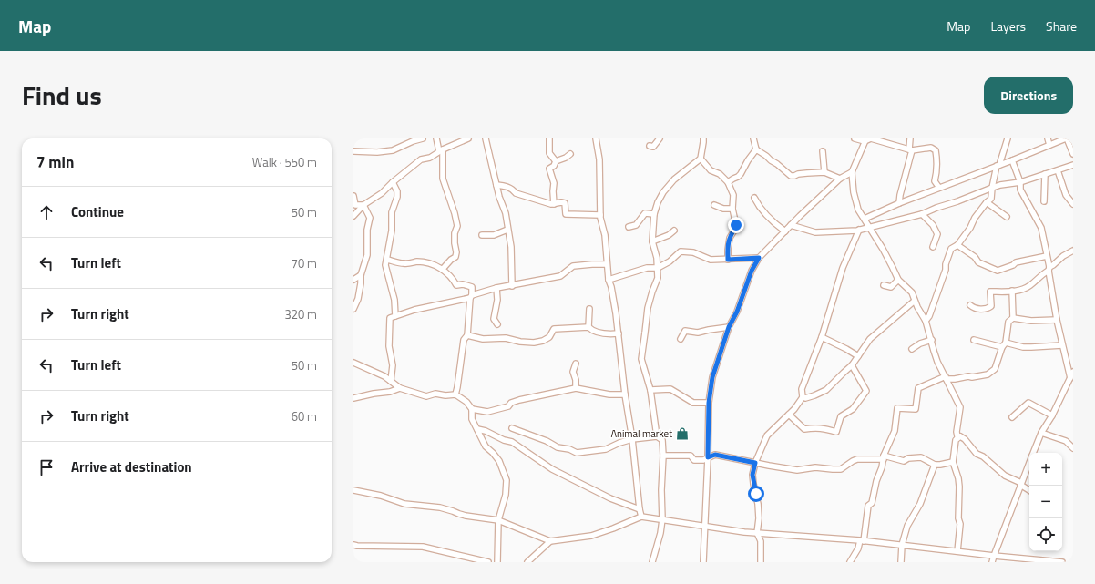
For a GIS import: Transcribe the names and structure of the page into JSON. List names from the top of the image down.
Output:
{
  "places": {
    "shop": ["Animal market"]
  },
  "page": {
    "header": "Map",
    "nav": ["Map", "Layers", "Share"],
    "title": "Find us",
    "buttons": "Directions",
    "heading": ["7 min", "Walk · 550 m"],
    "list": [
      ["Continue", "50 m"],
      ["Turn left", "70 m"],
      ["Turn right", "320 m"],
      ["Turn left", "50 m"],
      ["Turn right", "60 m"],
      "Arrive at destination"
    ],
    "map_buttons": ["+", "−"]
  }
}
